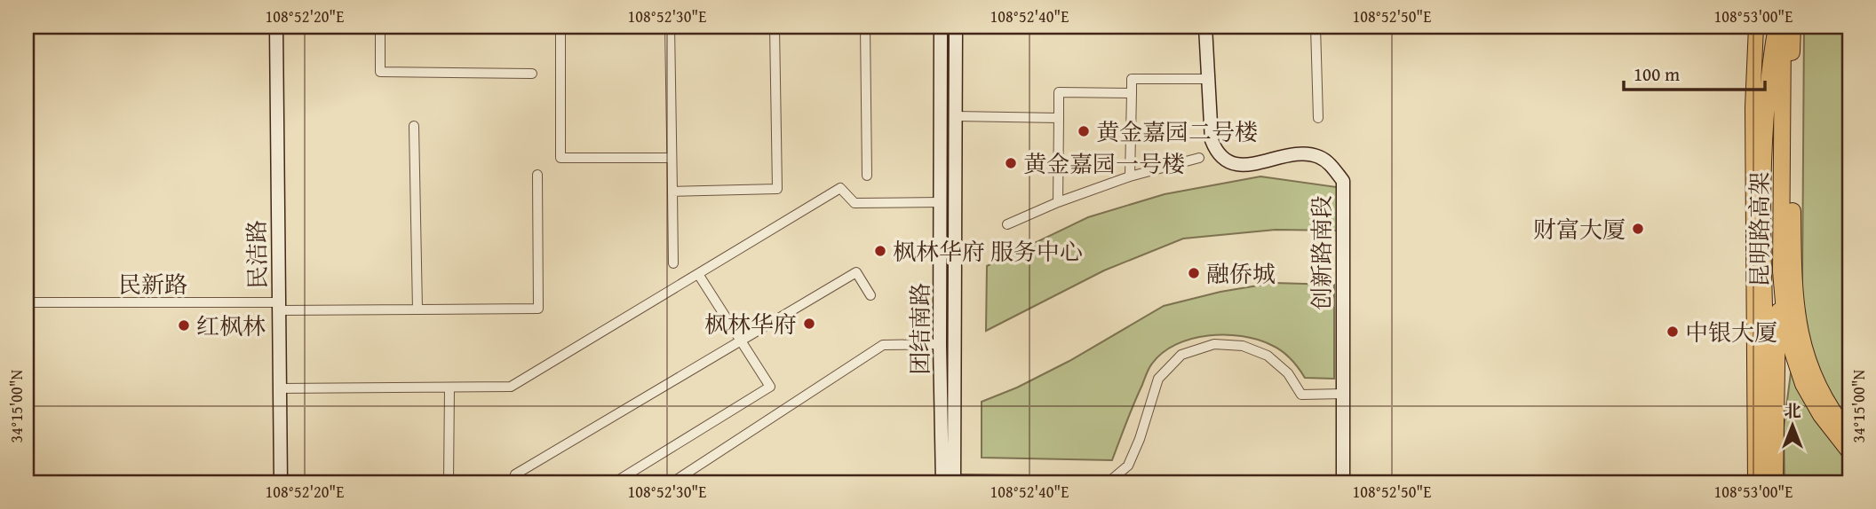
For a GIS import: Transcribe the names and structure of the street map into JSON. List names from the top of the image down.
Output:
{
  "streets": {
    "highway": ["昆明路高架"],
    "street": [
      "创新路南段",
      "民洁路",
      "民新路",
      "团结南路"
    ]
  },
  "crossings": [
    ["民洁路", "民新路"]
  ],
  "places": [
    "黄金嘉园二号楼",
    "黄金嘉园一号楼",
    "财富大厦",
    "枫林华府 服务中心",
    "融侨城",
    "枫林华府",
    "红枫林",
    "中银大厦"
  ],
  "scale_bar": "100 m",
  "north": "top",
  "coordinates": [
    "108°52'20\"E",
    "108°52'30\"E",
    "108°52'40\"E",
    "108°52'50\"E",
    "108°53'00\"E",
    "34°15'00\"N"
  ]
}
